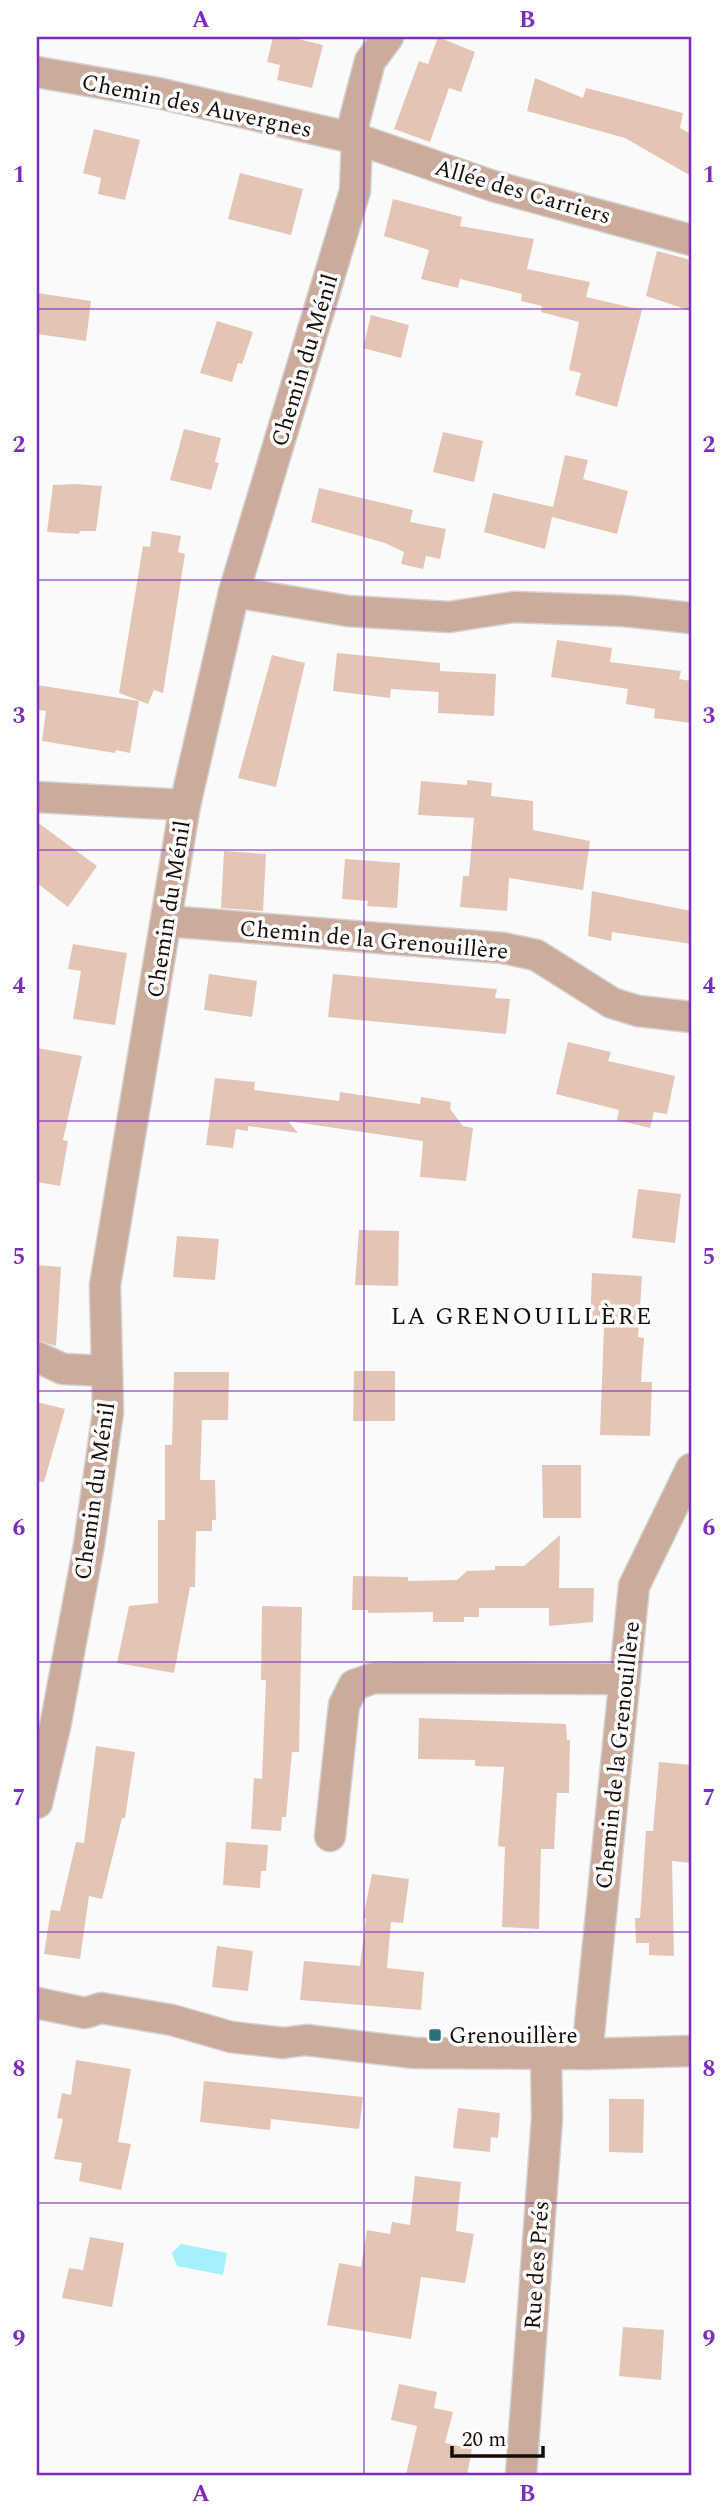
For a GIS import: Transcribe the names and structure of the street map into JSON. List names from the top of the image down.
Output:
{
  "streets": {
    "street": [
      "Chemin des Auvergnes",
      "Allée des Carriers",
      "Chemin du Ménil",
      "Chemin de la Grenouillère",
      "Rue des Prés"
    ]
  },
  "crossings": [
    ["Chemin des Auvergnes", "Allée des Carriers"],
    ["Chemin des Auvergnes", "Chemin du Ménil"],
    ["Allée des Carriers", "Chemin du Ménil"],
    ["Chemin du Ménil", "Chemin de la Grenouillère"]
  ],
  "districts": ["LA GRENOUILLÈRE"],
  "places": {
    "transit": ["Grenouillère"]
  },
  "scale_bar": "20 m",
  "grid": {
    "columns": ["A", "B"],
    "rows": [
      "1",
      "2",
      "3",
      "4",
      "5",
      "6",
      "7",
      "8",
      "9"
    ]
  }
}
